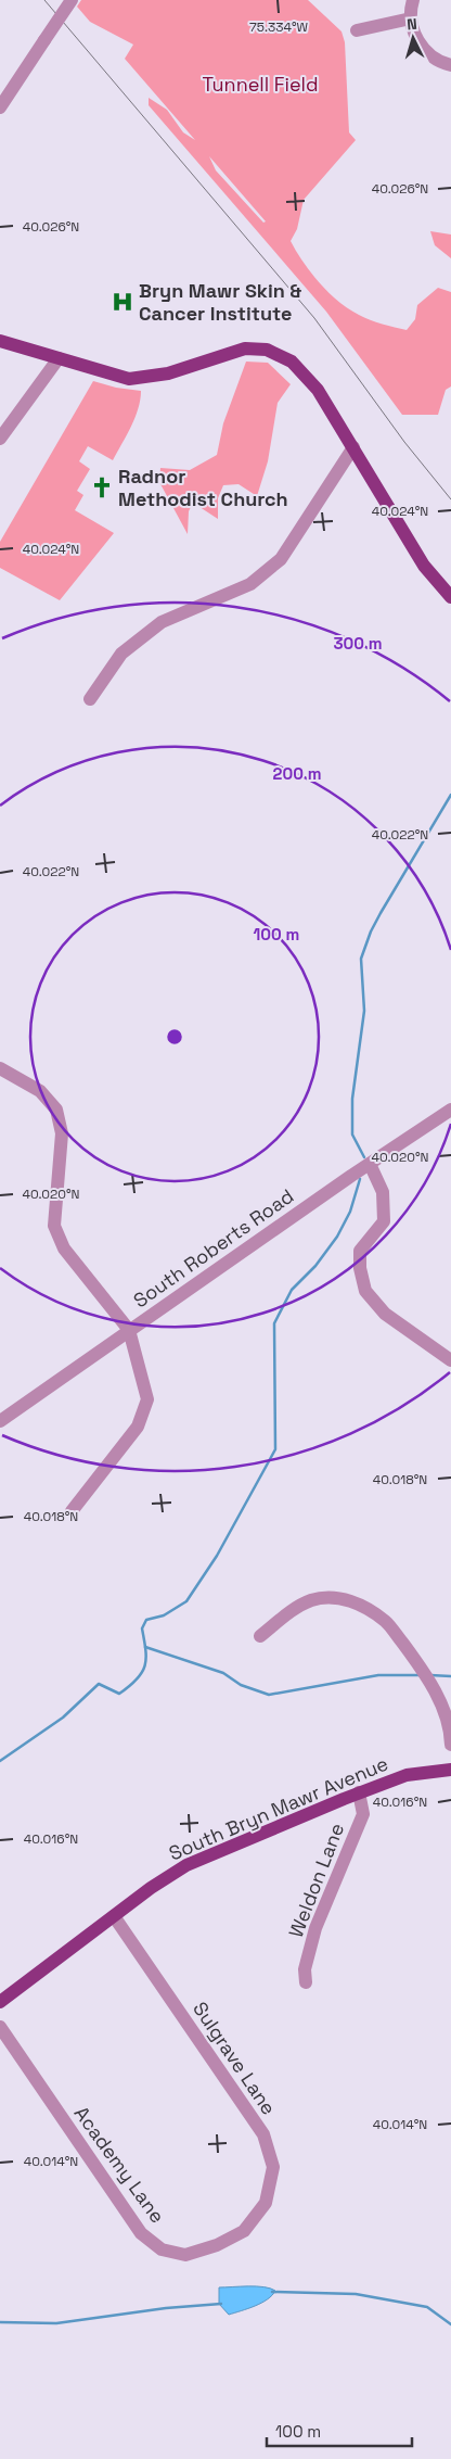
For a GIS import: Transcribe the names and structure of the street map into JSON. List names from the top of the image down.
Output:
{
  "streets": {
    "main road": ["South Bryn Mawr Avenue"],
    "street": [
      "South Roberts Road",
      "Weldon Lane",
      "Sulgrave Lane",
      "Academy Lane"
    ]
  },
  "crossings": [
    ["South Bryn Mawr Avenue", "Weldon Lane"],
    ["South Bryn Mawr Avenue", "Sulgrave Lane"],
    ["Sulgrave Lane", "Academy Lane"]
  ],
  "parks": ["Tunnell Field"],
  "places": {
    "hospital": ["Bryn Mawr Skin & Cancer Institute"],
    "church": ["Radnor Methodist Church"]
  },
  "scale_bar": "100 m",
  "north": "top",
  "coordinates": [
    "75.334°W",
    "40.026°N",
    "40.024°N",
    "40.022°N",
    "40.020°N",
    "40.018°N",
    "40.016°N",
    "40.014°N"
  ],
  "rings": ["300 m", "200 m", "100 m"]
}
